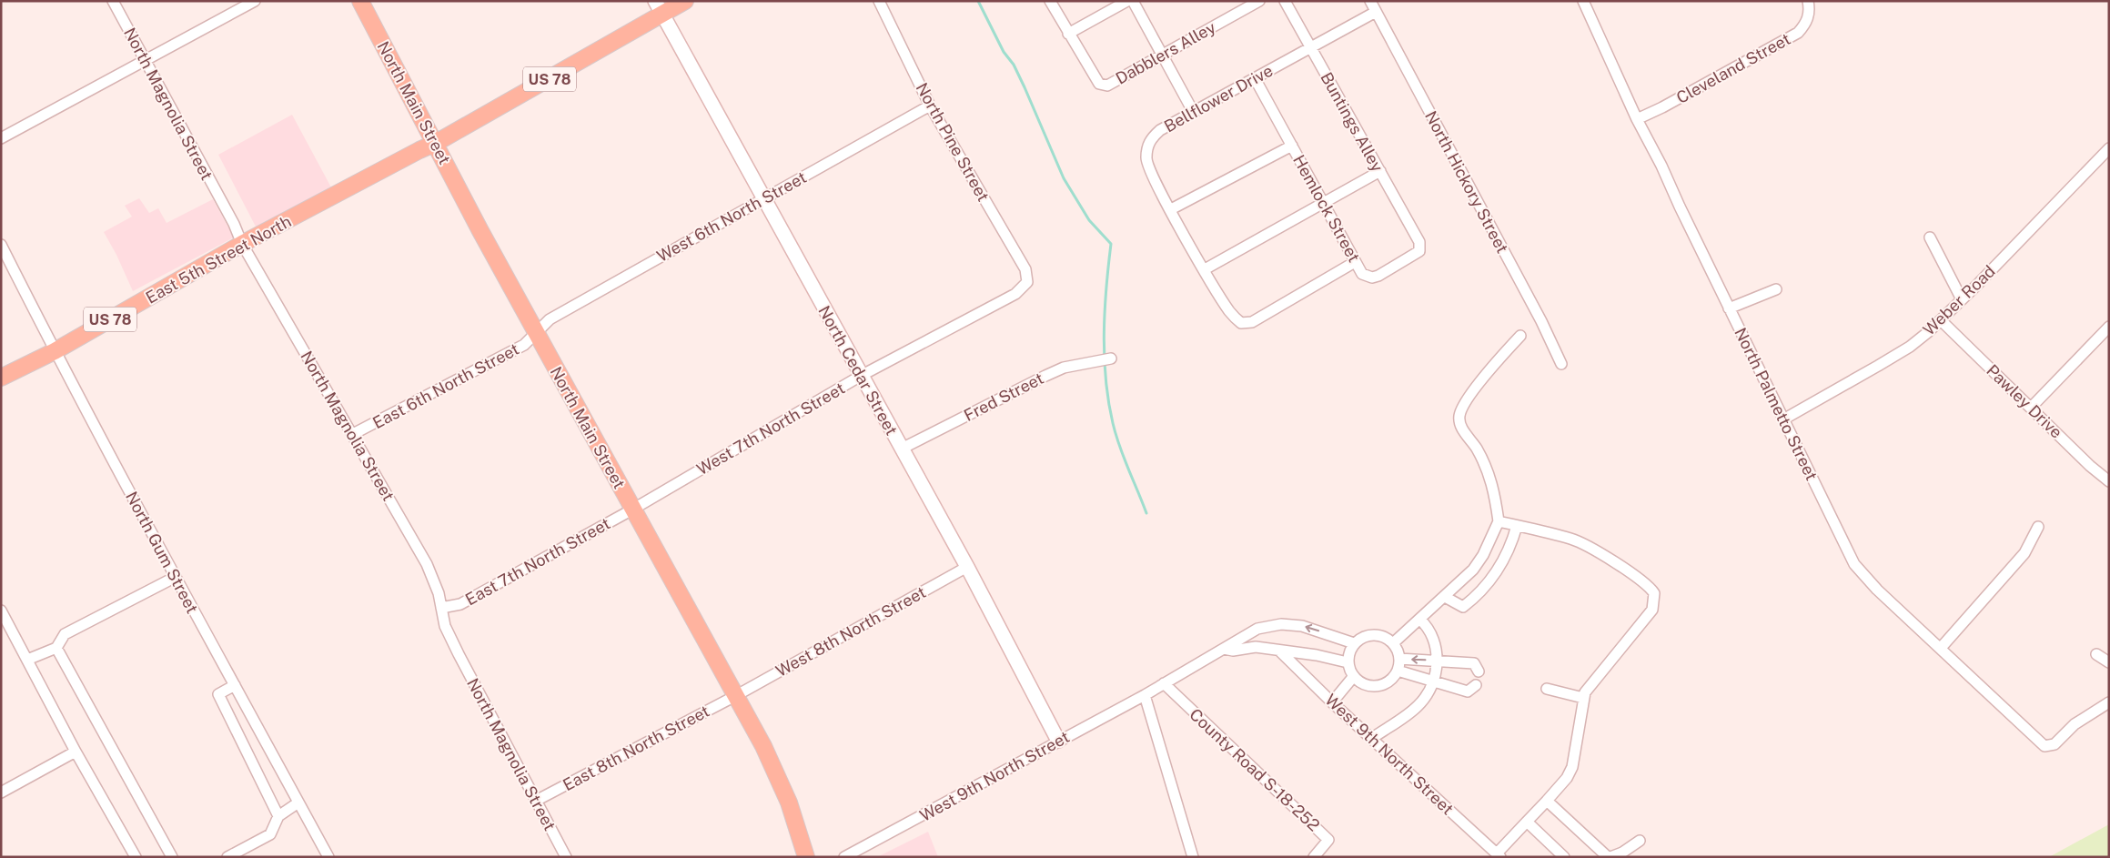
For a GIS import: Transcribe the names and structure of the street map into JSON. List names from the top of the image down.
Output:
{
  "streets": {
    "main road": ["US 78", "North Main Street", "East 5th Street North"],
    "street": [
      "Dabblers Alley",
      "Cleveland Street",
      "Bellflower Drive",
      "North Magnolia Street",
      "Buntings Alley",
      "North Pine Street",
      "North Hickory Street",
      "Hemlock Street",
      "West 6th North Street",
      "Weber Road",
      "North Cedar Street",
      "East 6th North Street",
      "Fred Street",
      "Pawley Drive",
      "North Palmetto Street",
      "West 7th North Street",
      "North Gum Street",
      "East 7th North Street",
      "West 8th North Street",
      "East 8th North Street",
      "West 9th North Street",
      "County Road S-18-252"
    ]
  },
  "crossings": [
    ["Cleveland Street", "North Palmetto Street"],
    ["US 78", "North Main Street"],
    ["US 78", "East 5th Street North"],
    ["US 78", "North Cedar Street"],
    ["Bellflower Drive", "Buntings Alley"],
    ["Bellflower Drive", "North Hickory Street"],
    ["Bellflower Drive", "Hemlock Street"],
    ["North Main Street", "West 6th North Street"],
    ["North Main Street", "East 5th Street North"],
    ["North Main Street", "East 6th North Street"],
    ["North Main Street", "West 7th North Street"],
    ["North Main Street", "East 7th North Street"],
    ["North Main Street", "West 8th North Street"],
    ["North Main Street", "East 8th North Street"],
    ["North Magnolia Street", "East 5th Street North"],
    ["North Magnolia Street", "East 6th North Street"],
    ["North Magnolia Street", "East 7th North Street"],
    ["North Magnolia Street", "East 8th North Street"],
    ["Buntings Alley", "Hemlock Street"],
    ["North Pine Street", "West 6th North Street"],
    ["North Pine Street", "West 7th North Street"],
    ["West 6th North Street", "North Cedar Street"],
    ["West 6th North Street", "East 6th North Street"],
    ["East 5th Street North", "North Gum Street"],
    ["Weber Road", "Pawley Drive"],
    ["Weber Road", "North Palmetto Street"],
    ["North Cedar Street", "Fred Street"],
    ["North Cedar Street", "West 7th North Street"],
    ["North Cedar Street", "West 8th North Street"],
    ["North Cedar Street", "West 9th North Street"],
    ["West 7th North Street", "East 7th North Street"],
    ["West 8th North Street", "East 8th North Street"],
    ["West 9th North Street", "County Road S-18-252"]
  ]
}
